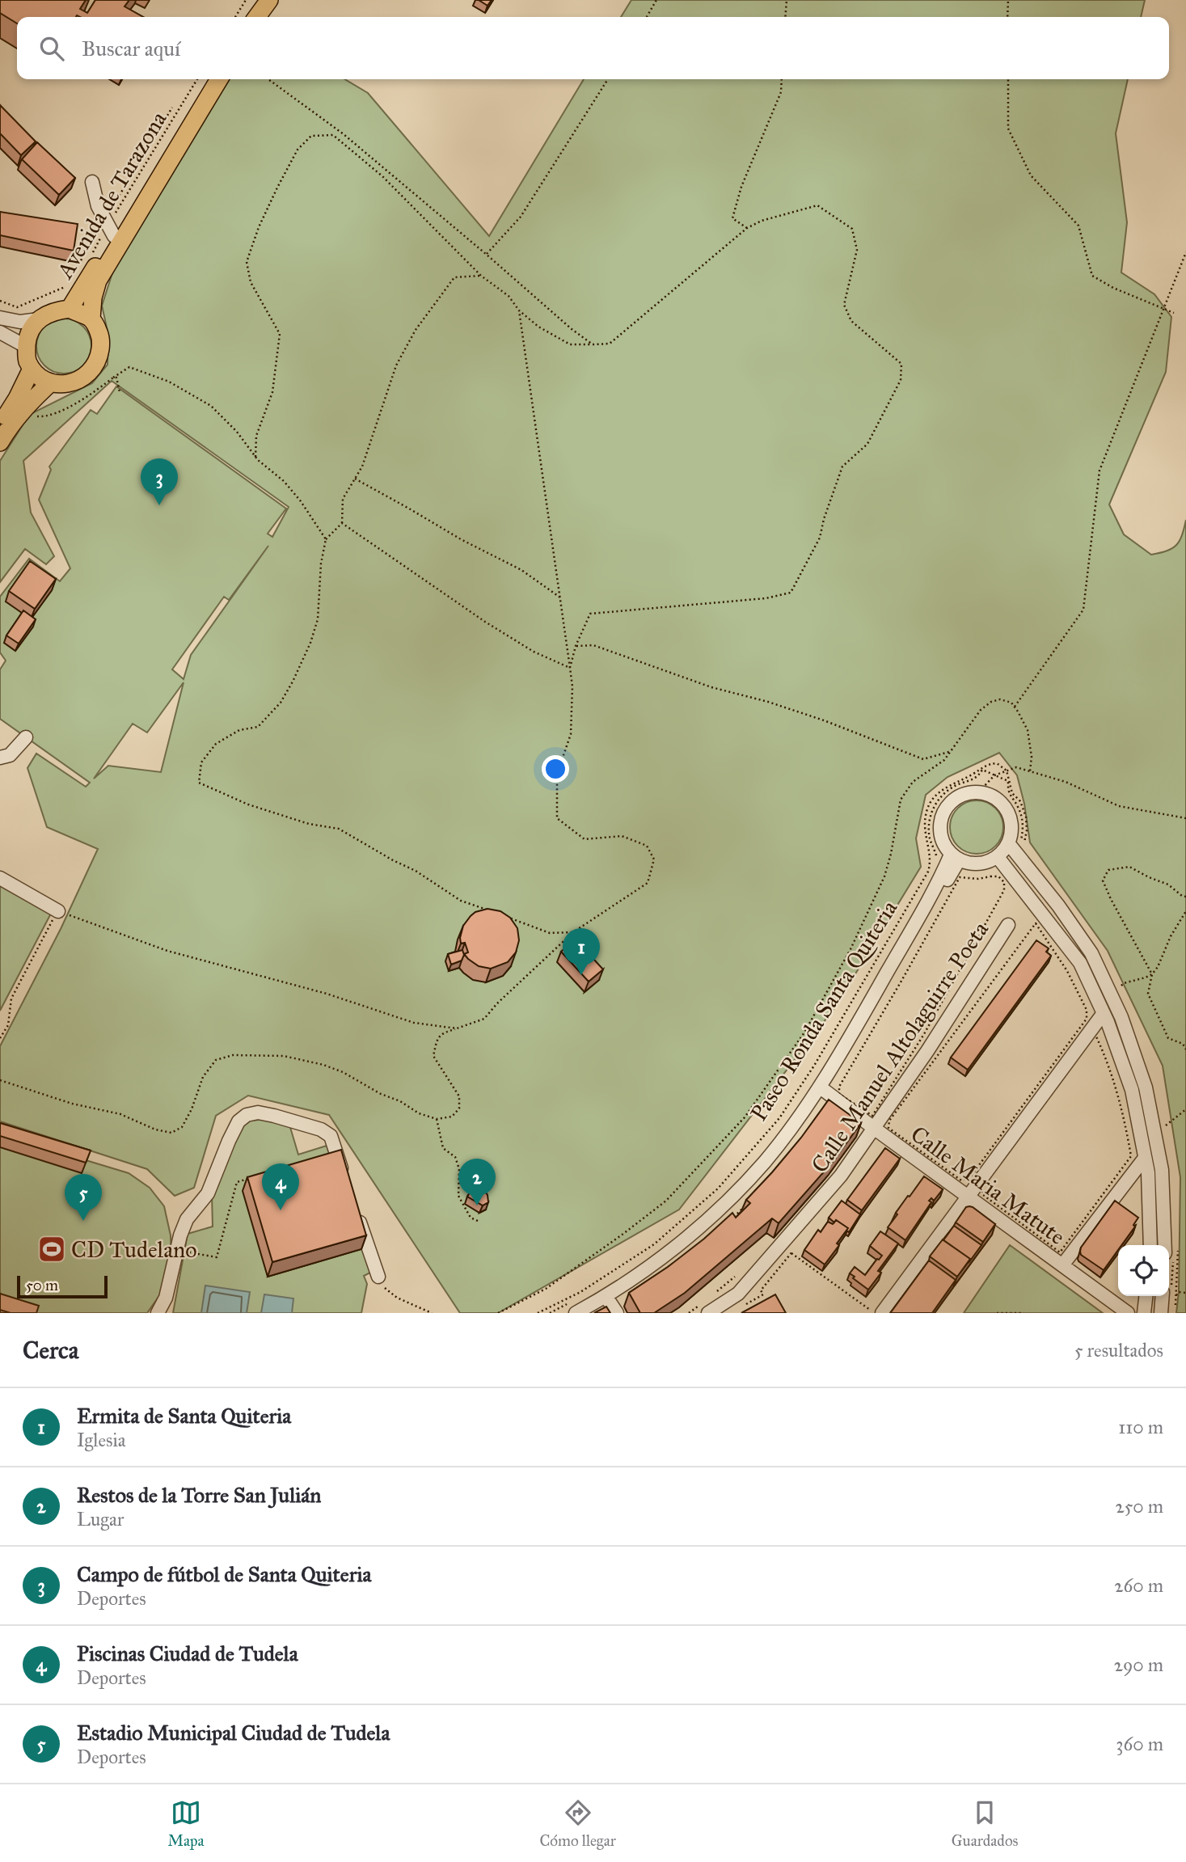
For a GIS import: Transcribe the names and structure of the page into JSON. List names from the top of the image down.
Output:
{
  "streets": {
    "main road": ["Avenida de Tarazona"],
    "street": ["Paseo Ronda Santa Quiteria", "Calle Manuel Altolaguirre Poeta", "Calle Maria Matute"]
  },
  "crossings": [
    ["Paseo Ronda Santa Quiteria", "Calle Maria Matute"],
    ["Calle Manuel Altolaguirre Poeta", "Calle Maria Matute"]
  ],
  "places": {
    "sports": ["CD Tudelano"]
  },
  "scale_bar": "50 m",
  "page": {
    "search": "Buscar aquí",
    "pins": [
      "3",
      "1",
      "2",
      "4",
      "5"
    ],
    "scale": "50 m",
    "heading": ["Cerca", "5 resultados"],
    "list": [
      {
        "mark": "1",
        "name": "Ermita de Santa Quiteria",
        "note": "Iglesia",
        "value": "110 m"
      },
      {
        "mark": "2",
        "name": "Restos de la Torre San Julián",
        "note": "Lugar",
        "value": "250 m"
      },
      {
        "mark": "3",
        "name": "Campo de fútbol de Santa Quiteria",
        "note": "Deportes",
        "value": "260 m"
      },
      {
        "mark": "4",
        "name": "Piscinas Ciudad de Tudela",
        "note": "Deportes",
        "value": "290 m"
      },
      {
        "mark": "5",
        "name": "Estadio Municipal Ciudad de Tudela",
        "note": "Deportes",
        "value": "360 m"
      }
    ],
    "nav": ["Mapa", "Cómo llegar", "Guardados"]
  }
}
